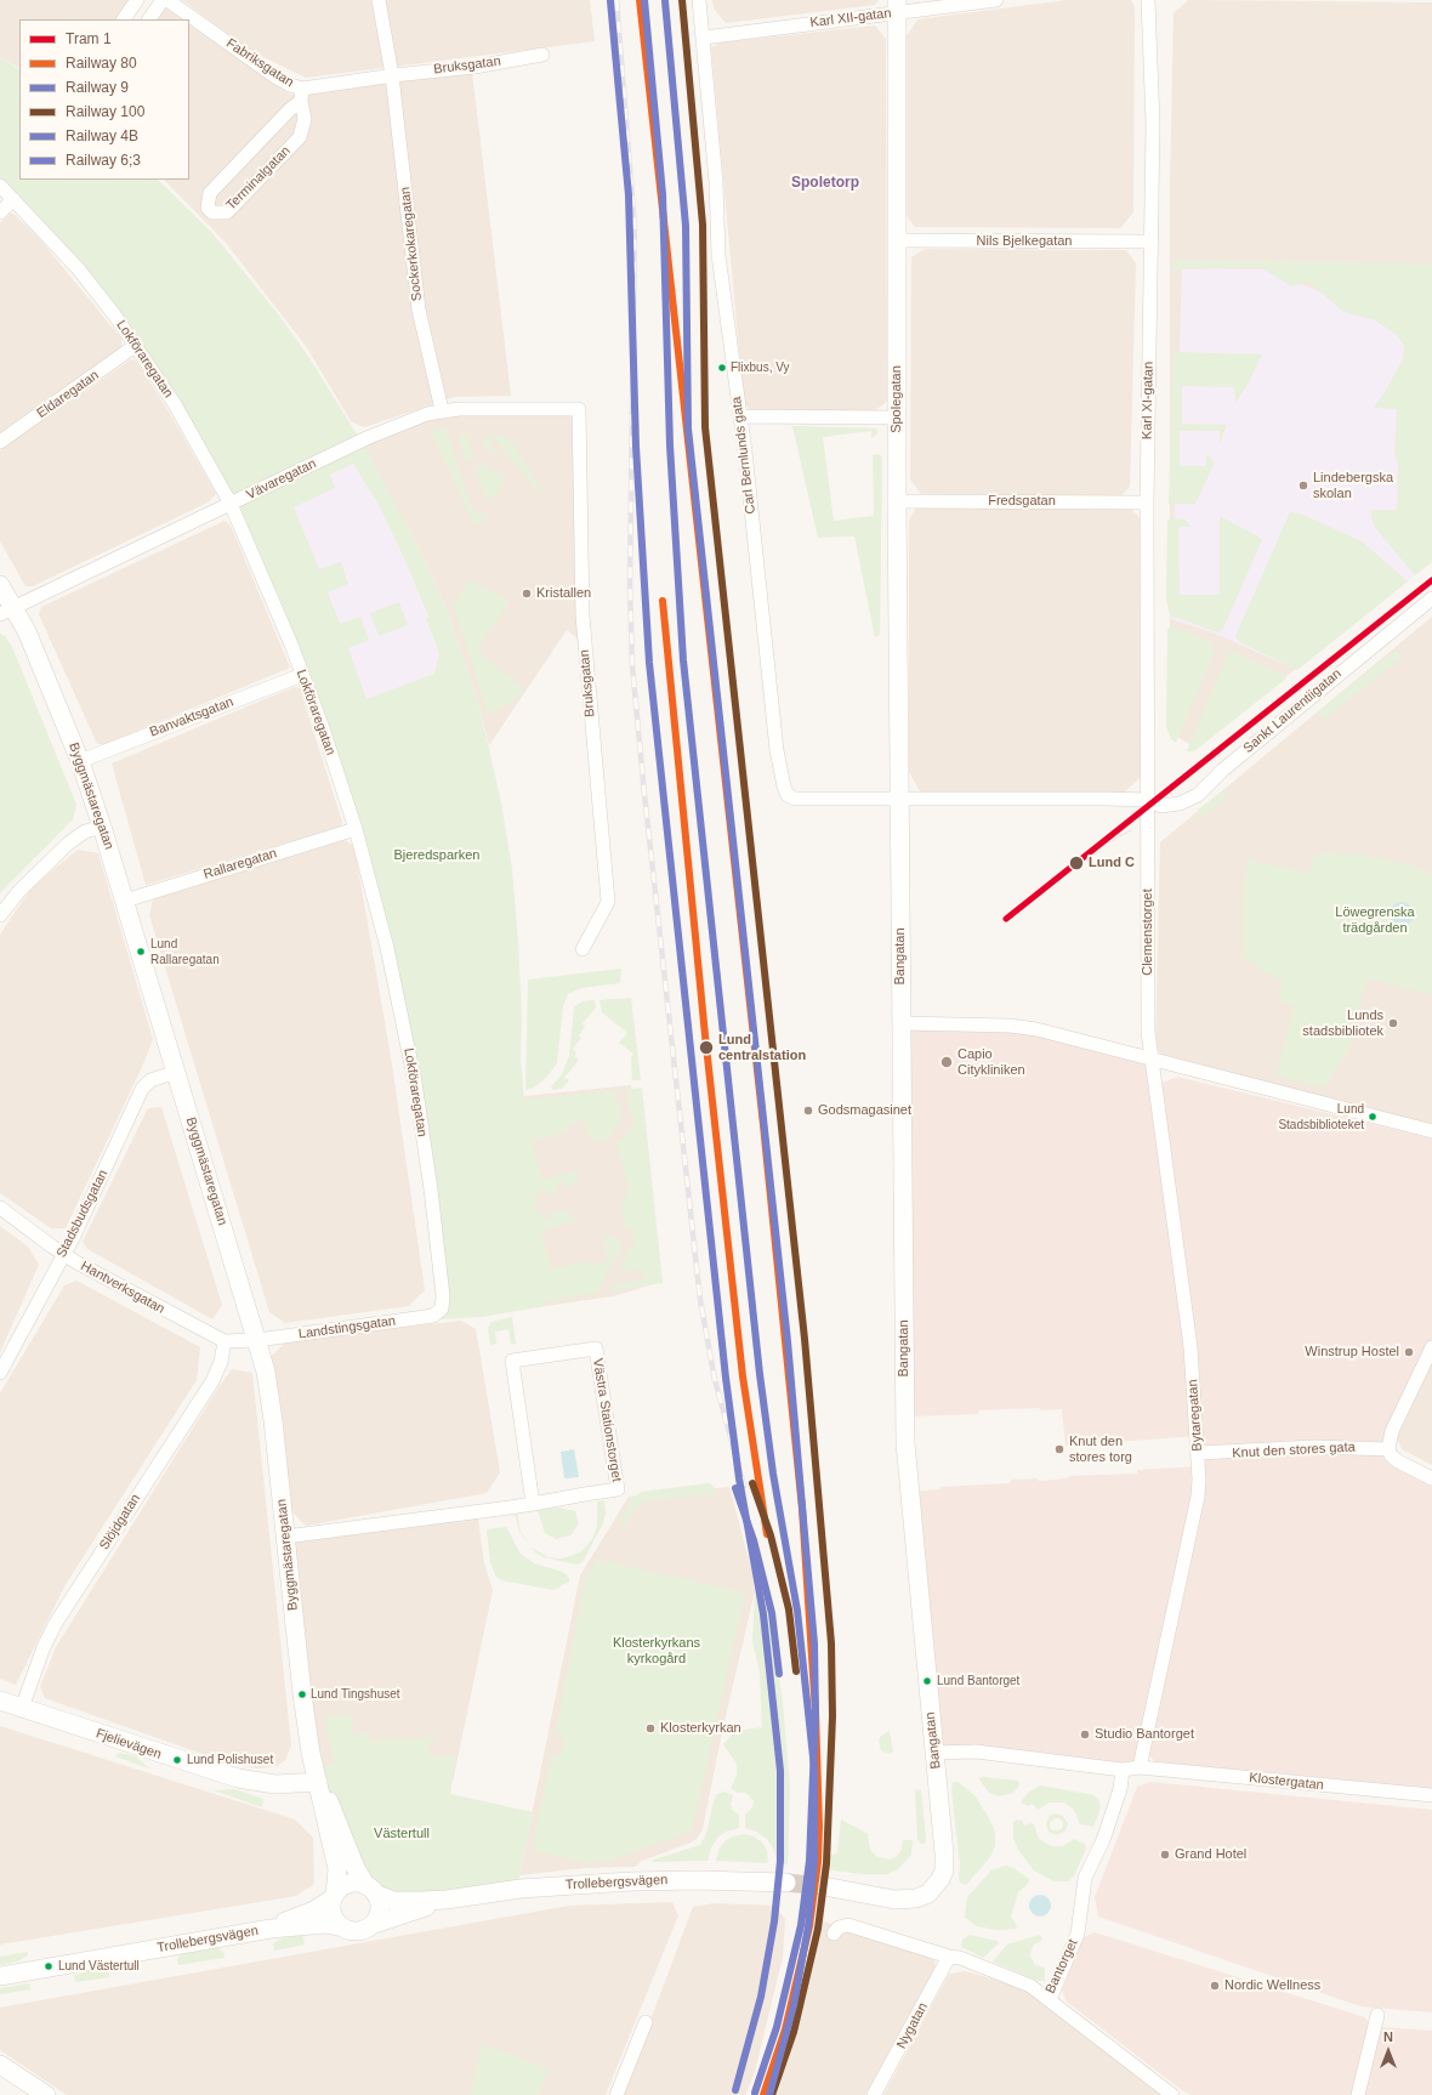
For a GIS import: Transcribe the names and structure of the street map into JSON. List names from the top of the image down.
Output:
{
  "streets": {
    "street": [
      "Karl XII-gatan",
      "Fabriksgatan",
      "Bruksgatan",
      "Terminalgatan",
      "Nils Bjelkegatan",
      "Sockerkokaregatan",
      "Lokföraregatan",
      "Eldaregatan",
      "Spolegatan",
      "Karl XI-gatan",
      "Carl Bernlunds gata",
      "Vävaregatan",
      "Fredsgatan",
      "Sankt Laurentiigatan",
      "Banvaktsgatan",
      "Byggmästaregatan",
      "Rallaregatan",
      "Clemenstorget",
      "Bangatan",
      "Stadsbudsgatan",
      "Hantverksgatan",
      "Landstingsgatan",
      "Bytaregatan",
      "Västra Stationstorget",
      "Knut den stores gata",
      "Slöjdgatan",
      "Fjelievägen",
      "Klostergatan",
      "Trollebergsvägen",
      "Bantorget",
      "Nygatan"
    ]
  },
  "crossings": [
    ["Karl XII-gatan", "Spolegatan"],
    ["Karl XII-gatan", "Carl Bernlunds gata"],
    ["Fabriksgatan", "Bruksgatan"],
    ["Fabriksgatan", "Terminalgatan"],
    ["Fabriksgatan", "Sockerkokaregatan"],
    ["Bruksgatan", "Sockerkokaregatan"],
    ["Bruksgatan", "Vävaregatan"],
    ["Nils Bjelkegatan", "Spolegatan"],
    ["Nils Bjelkegatan", "Karl XI-gatan"],
    ["Sockerkokaregatan", "Vävaregatan"],
    ["Lokföraregatan", "Eldaregatan"],
    ["Lokföraregatan", "Vävaregatan"],
    ["Lokföraregatan", "Banvaktsgatan"],
    ["Lokföraregatan", "Rallaregatan"],
    ["Lokföraregatan", "Landstingsgatan"],
    ["Spolegatan", "Carl Bernlunds gata"],
    ["Spolegatan", "Fredsgatan"],
    ["Spolegatan", "Bangatan"],
    ["Karl XI-gatan", "Fredsgatan"],
    ["Karl XI-gatan", "Sankt Laurentiigatan"],
    ["Karl XI-gatan", "Clemenstorget"],
    ["Carl Bernlunds gata", "Bangatan"],
    ["Vävaregatan", "Byggmästaregatan"],
    ["Sankt Laurentiigatan", "Clemenstorget"],
    ["Banvaktsgatan", "Byggmästaregatan"],
    ["Byggmästaregatan", "Rallaregatan"],
    ["Byggmästaregatan", "Stadsbudsgatan"],
    ["Byggmästaregatan", "Hantverksgatan"],
    ["Byggmästaregatan", "Landstingsgatan"],
    ["Byggmästaregatan", "Västra Stationstorget"],
    ["Byggmästaregatan", "Fjelievägen"],
    ["Byggmästaregatan", "Trollebergsvägen"],
    ["Clemenstorget", "Bytaregatan"],
    ["Stadsbudsgatan", "Hantverksgatan"],
    ["Hantverksgatan", "Landstingsgatan"],
    ["Hantverksgatan", "Slöjdgatan"],
    ["Bytaregatan", "Knut den stores gata"],
    ["Bytaregatan", "Klostergatan"],
    ["Slöjdgatan", "Fjelievägen"],
    ["Bantorget", "Nygatan"]
  ],
  "districts": ["Spoletorp"],
  "parks": [
    "Bjeredsparken",
    "Löwegrenska trädgården",
    "Klosterkyrkans kyrkogård",
    "Västertull"
  ],
  "places": [
    "Flixbus, Vy",
    "Lindebergska skolan",
    "Kristallen",
    "Lund C",
    "Lund Rallaregatan",
    "Lunds stadsbibliotek",
    "Lund centralstation",
    "Capio Citykliniken",
    "Godsmagasinet",
    "Lund Stadsbiblioteket",
    "Winstrup Hostel",
    "Knut den stores torg",
    "Lund Bantorget",
    "Lund Tingshuset",
    "Klosterkyrkan",
    "Studio Bantorget",
    "Lund Polishuset",
    "Grand Hotel",
    "Lund Västertull",
    "Nordic Wellness"
  ],
  "lines": [
    "rail line 80",
    "rail line 100",
    "rail line 6;3",
    "rail line 9",
    "rail line 4B",
    "tram line 1"
  ],
  "legend": [
    "Tram 1",
    "Railway 80",
    "Railway 9",
    "Railway 100",
    "Railway 4B",
    "Railway 6;3"
  ],
  "north": "top"
}
